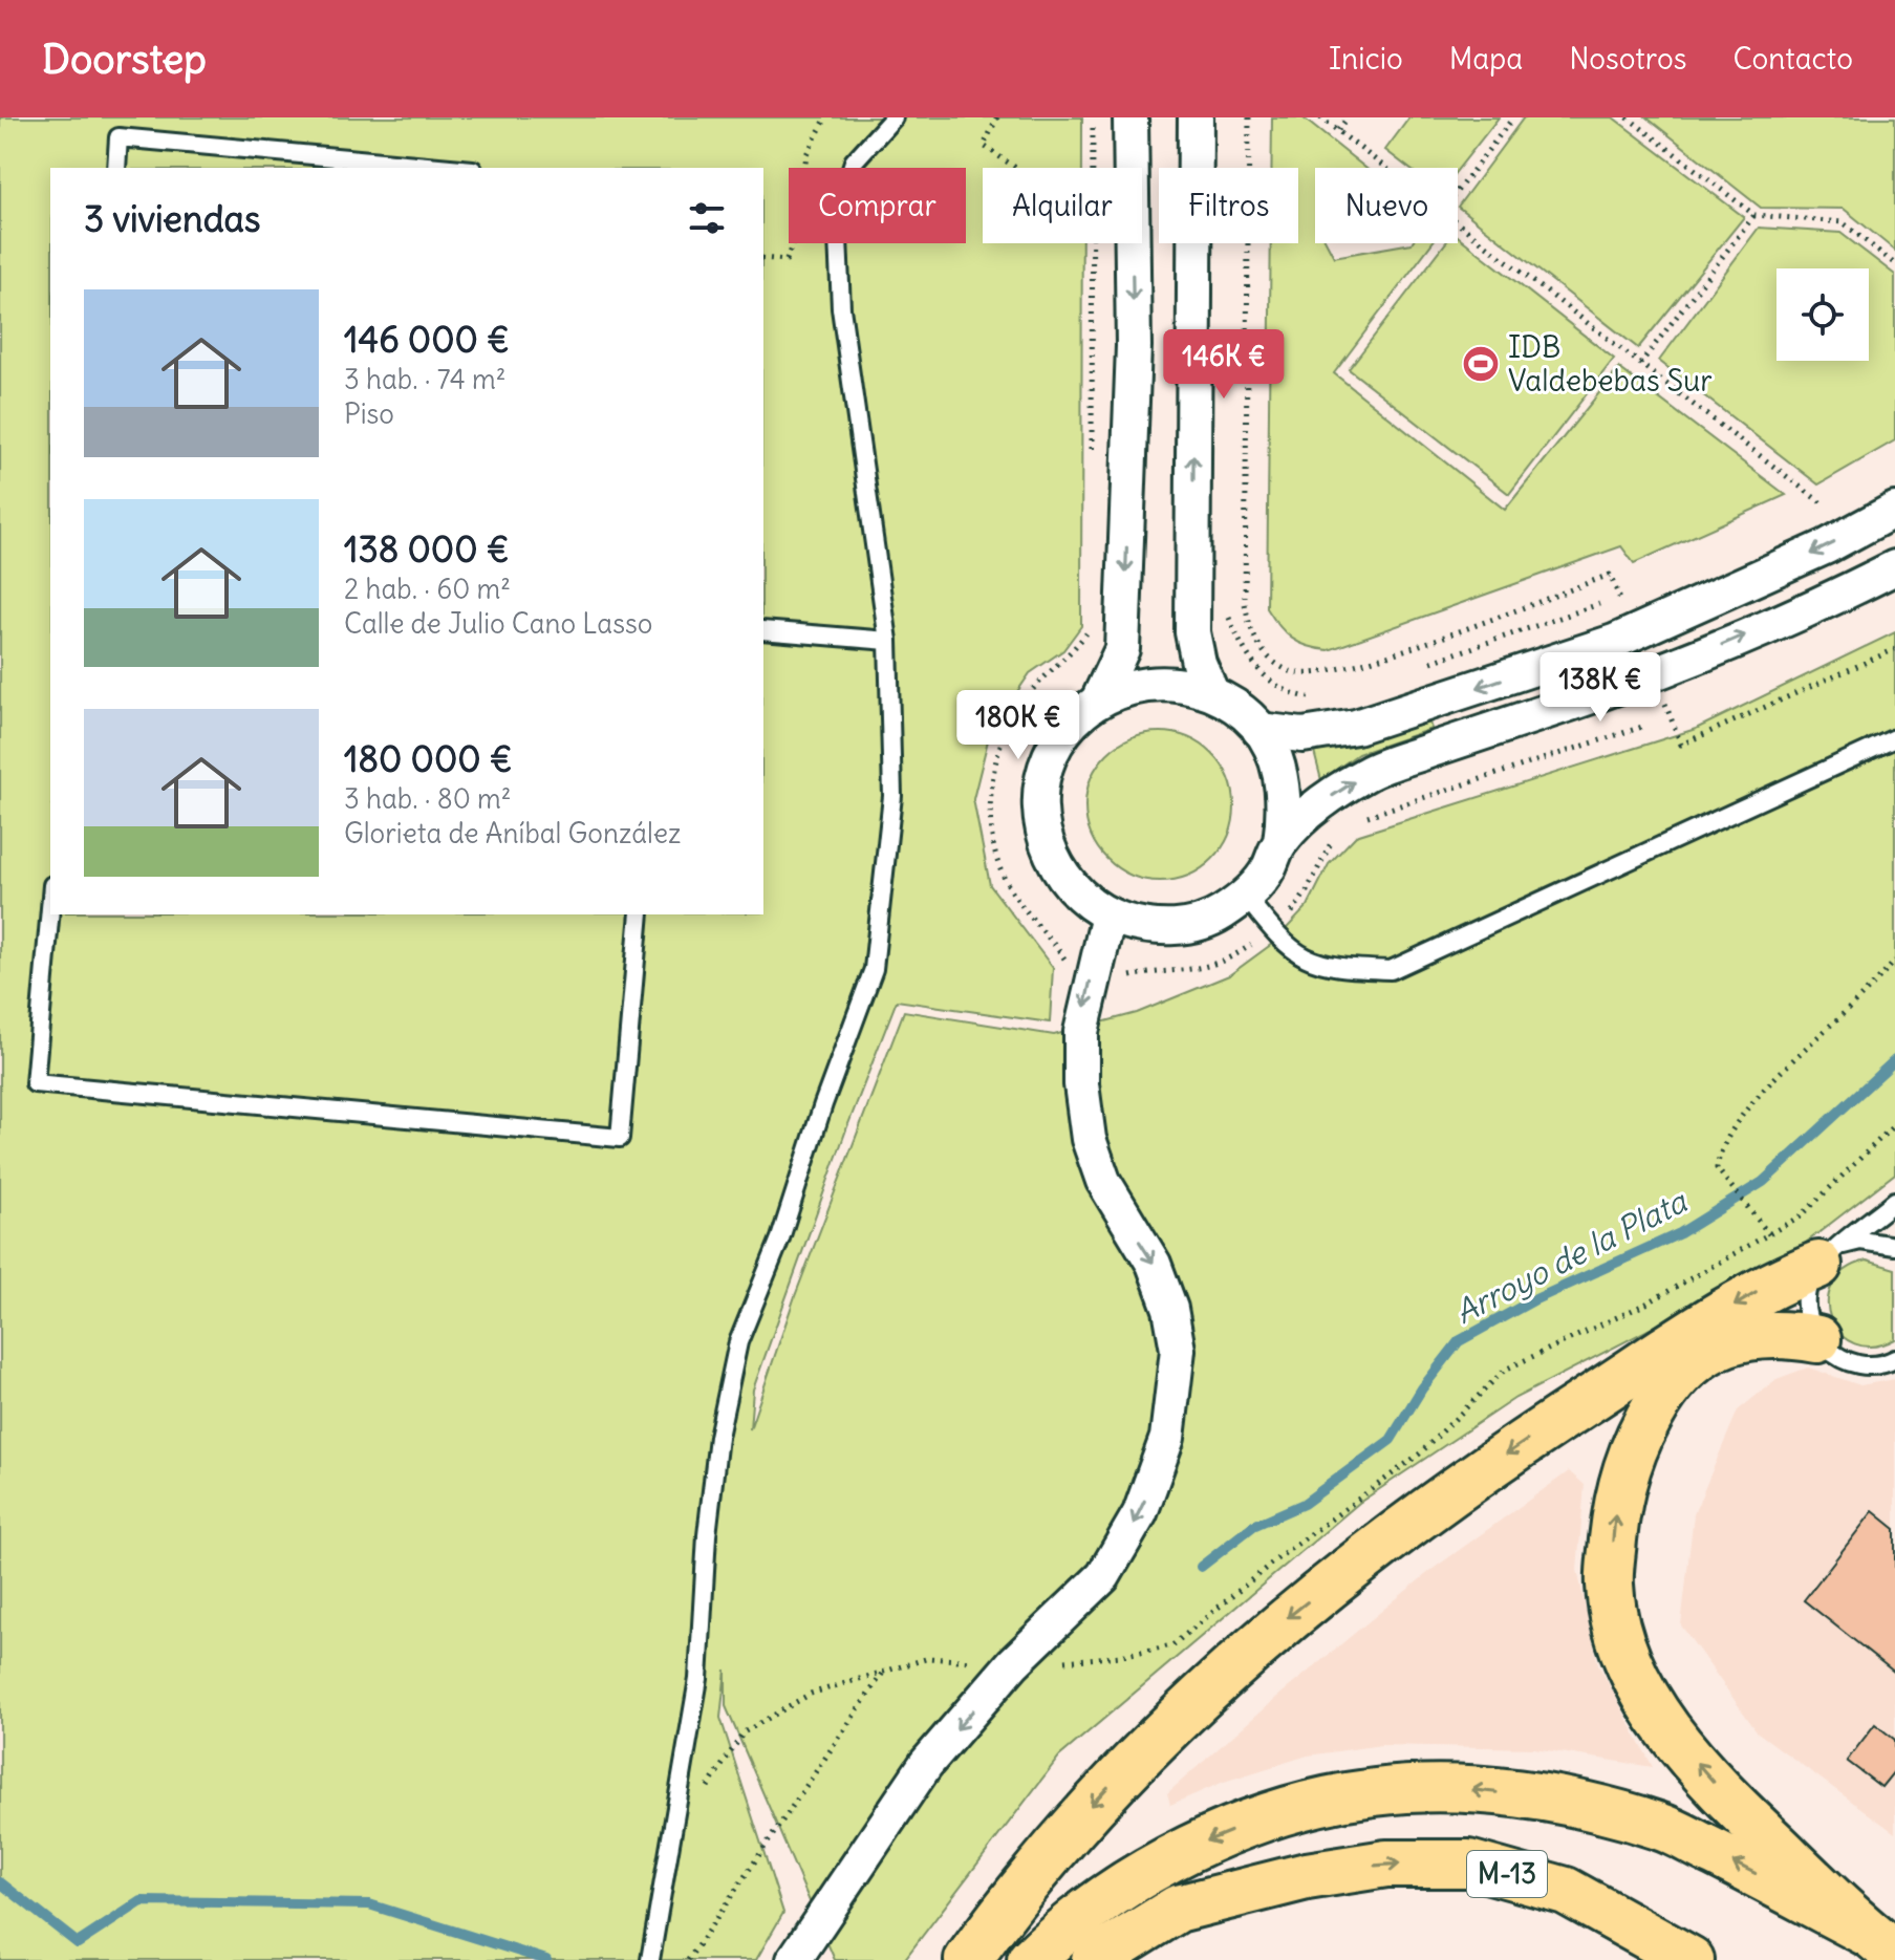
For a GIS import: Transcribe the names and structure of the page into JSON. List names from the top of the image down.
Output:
{
  "streets": {
    "highway": ["M-13"]
  },
  "water": ["Arroyo de la Plata"],
  "places": {
    "sports": ["IDB Valdebebas Sur"]
  },
  "page": {
    "header": "Doorstep",
    "nav": [
      "Inicio",
      "Mapa",
      "Nosotros",
      "Contacto"
    ],
    "chip": [
      "Comprar",
      "Alquilar",
      "Filtros",
      "Nuevo"
    ],
    "heading": "3 viviendas",
    "list": [
      {
        "name": "146 000 €",
        "note": "3 hab. · 74 m² · Piso"
      },
      {
        "name": "138 000 €",
        "note": "2 hab. · 60 m² · Calle de Julio Cano Lasso"
      },
      {
        "name": "180 000 €",
        "note": "3 hab. · 80 m² · Glorieta de Aníbal González"
      }
    ],
    "price": ["146K €", "138K €", "180K €"]
  }
}
